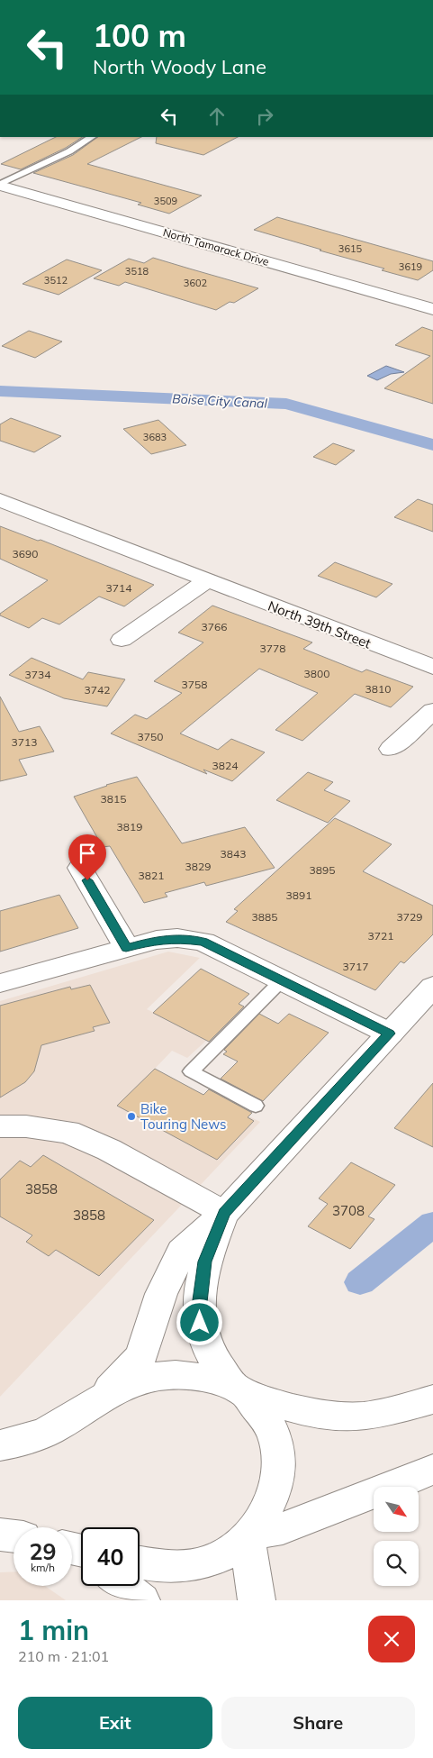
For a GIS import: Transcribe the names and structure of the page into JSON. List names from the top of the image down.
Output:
{
  "streets": {
    "street": ["North Tamarack Drive", "North 39th Street"]
  },
  "water": ["Boise City Canal"],
  "places": ["Bike Touring News"],
  "house_numbers": [
    "3509",
    "3615",
    "3619",
    "3518",
    "3512",
    "3602",
    "3683",
    "3690",
    "3714",
    "3766",
    "3778",
    "3800",
    "3734",
    "3758",
    "3810",
    "3742",
    "3750",
    "3713",
    "3824",
    "3815",
    "3819",
    "3843",
    "3829",
    "3895",
    "3821",
    "3891",
    "3885",
    "3729",
    "3721",
    "3717",
    "3858",
    "3708",
    "3858"
  ],
  "north": "bottom right",
  "page": {
    "turn": ["100 m", "North Woody Lane"],
    "speed": "29 km/h",
    "limit": "40",
    "heading": ["1 min", "210 m · 21:01"],
    "buttons": ["Exit", "Share"]
  }
}
